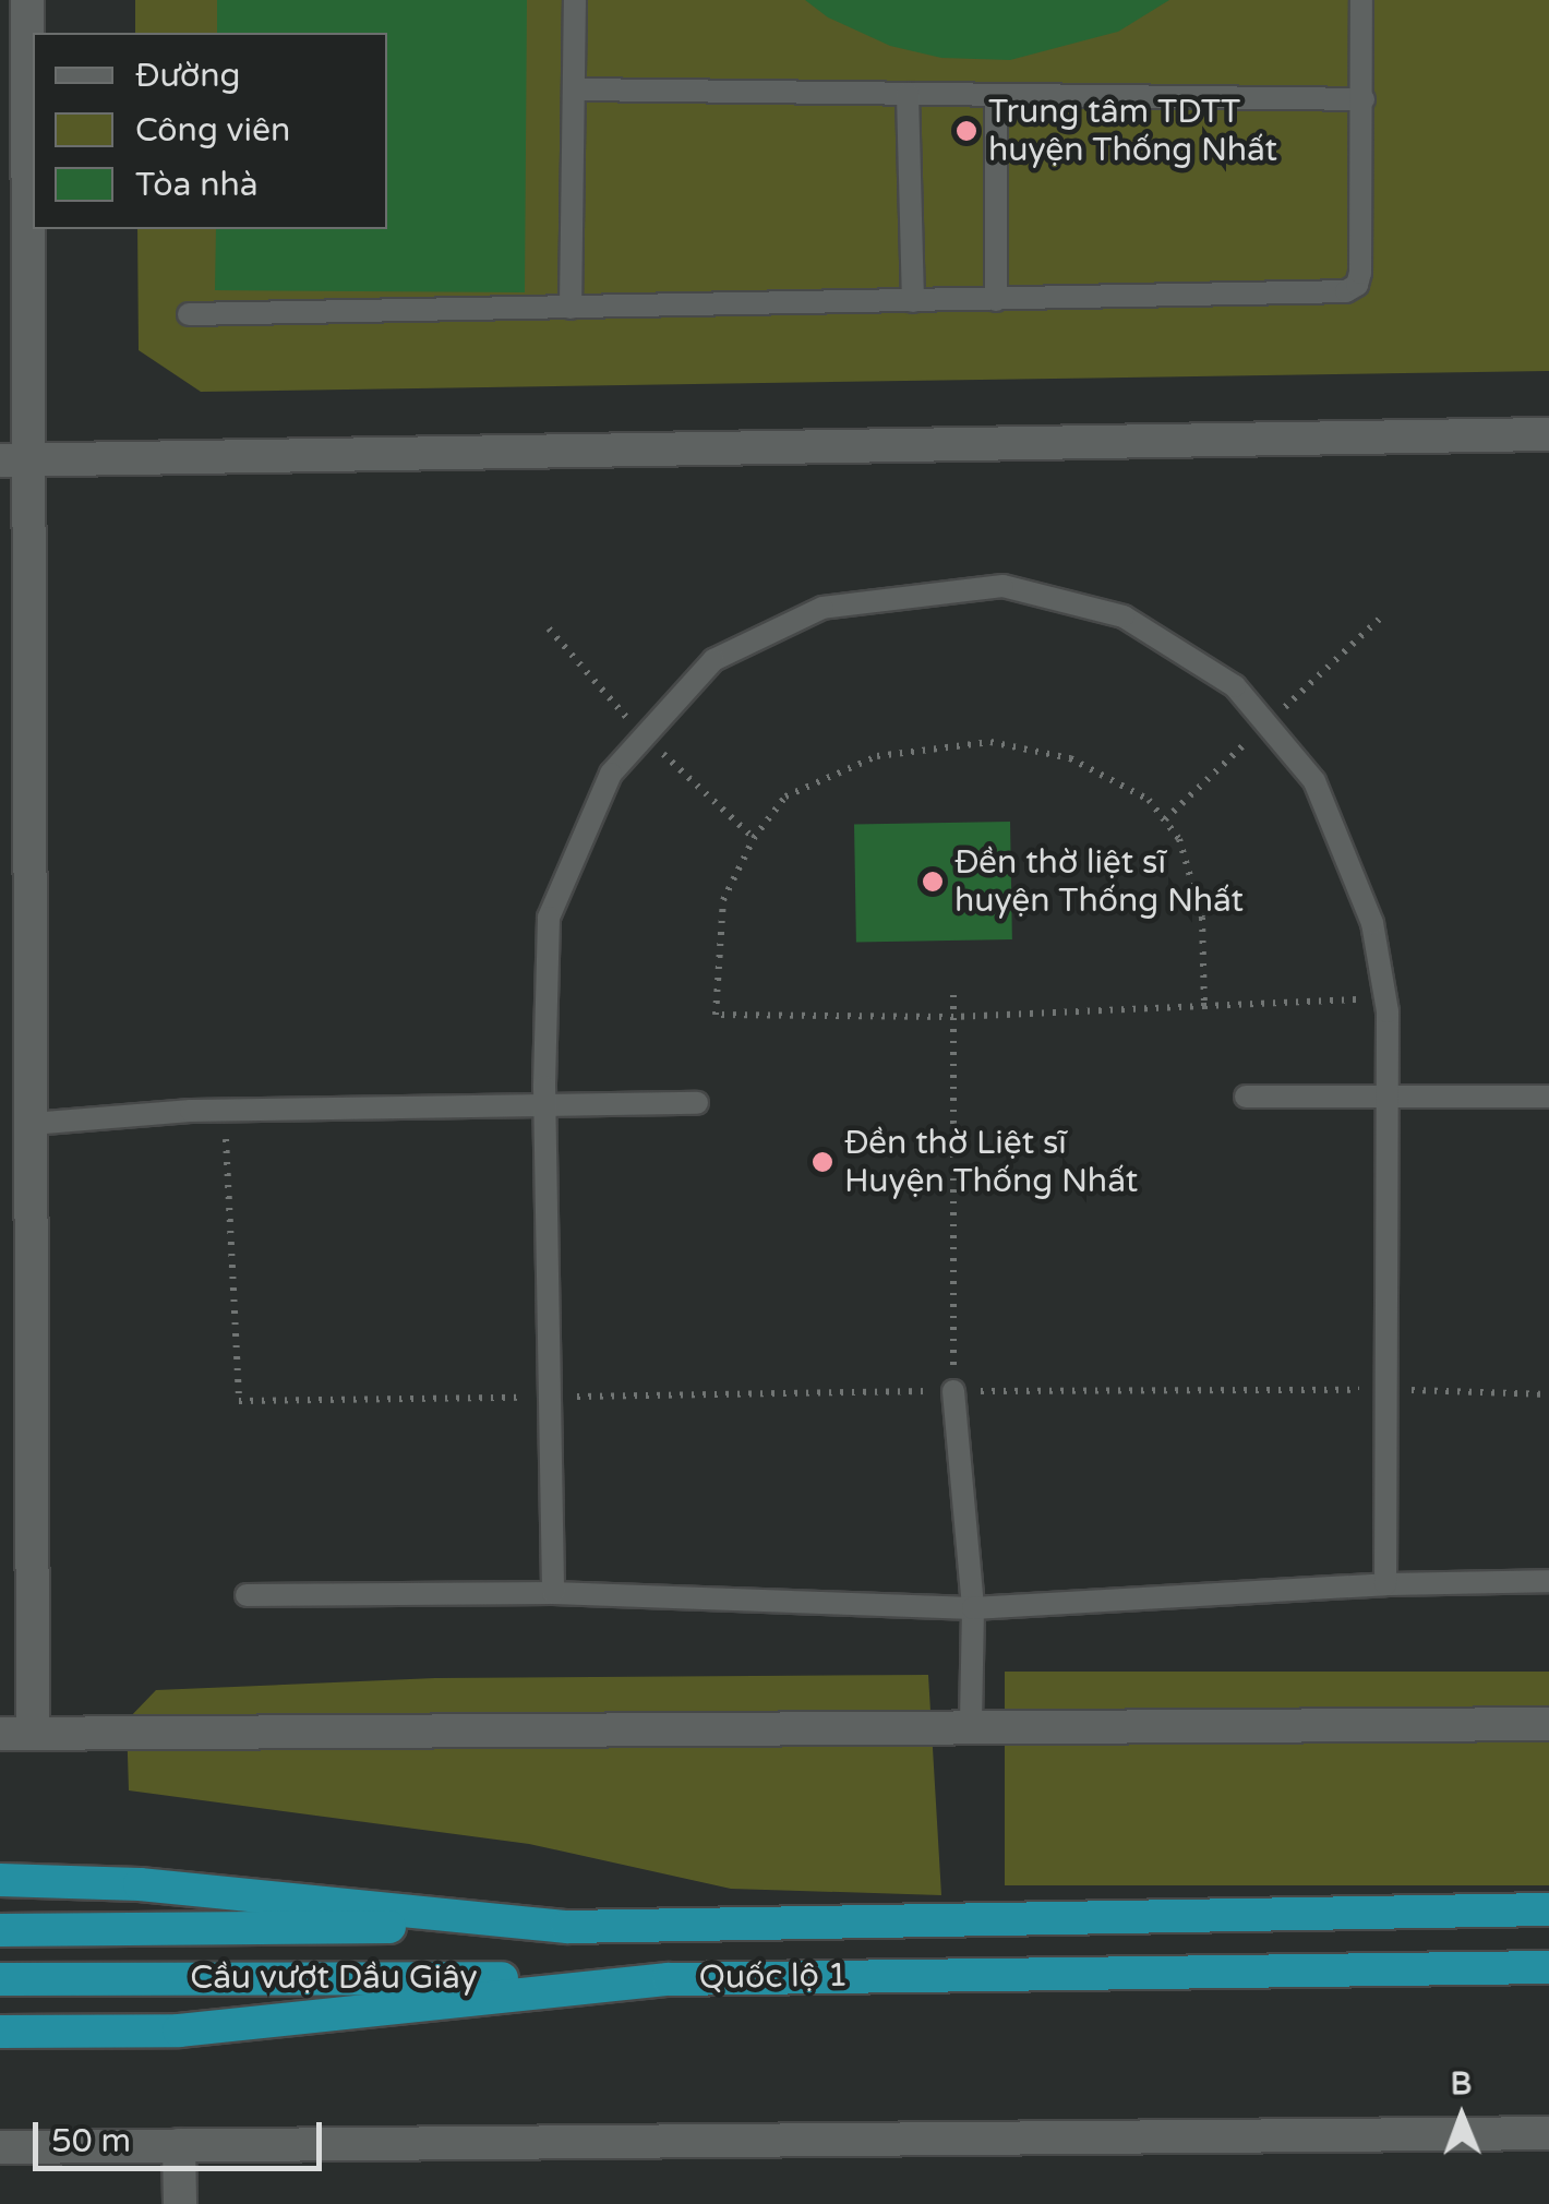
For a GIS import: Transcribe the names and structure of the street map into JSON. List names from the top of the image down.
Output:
{
  "streets": {
    "highway": ["Quốc lộ 1", "Cầu vượt Dầu Giây"]
  },
  "crossings": [
    ["Quốc lộ 1", "Cầu vượt Dầu Giây"]
  ],
  "places": ["Trung tâm TDTT huyện Thống Nhất", "Đền thờ liệt sĩ huyện Thống Nhất", "Đền thờ Liệt sĩ Huyện Thống Nhất"],
  "legend": ["Đường", "Công viên", "Tòa nhà"],
  "scale_bar": "50 m",
  "north": "top"
}
